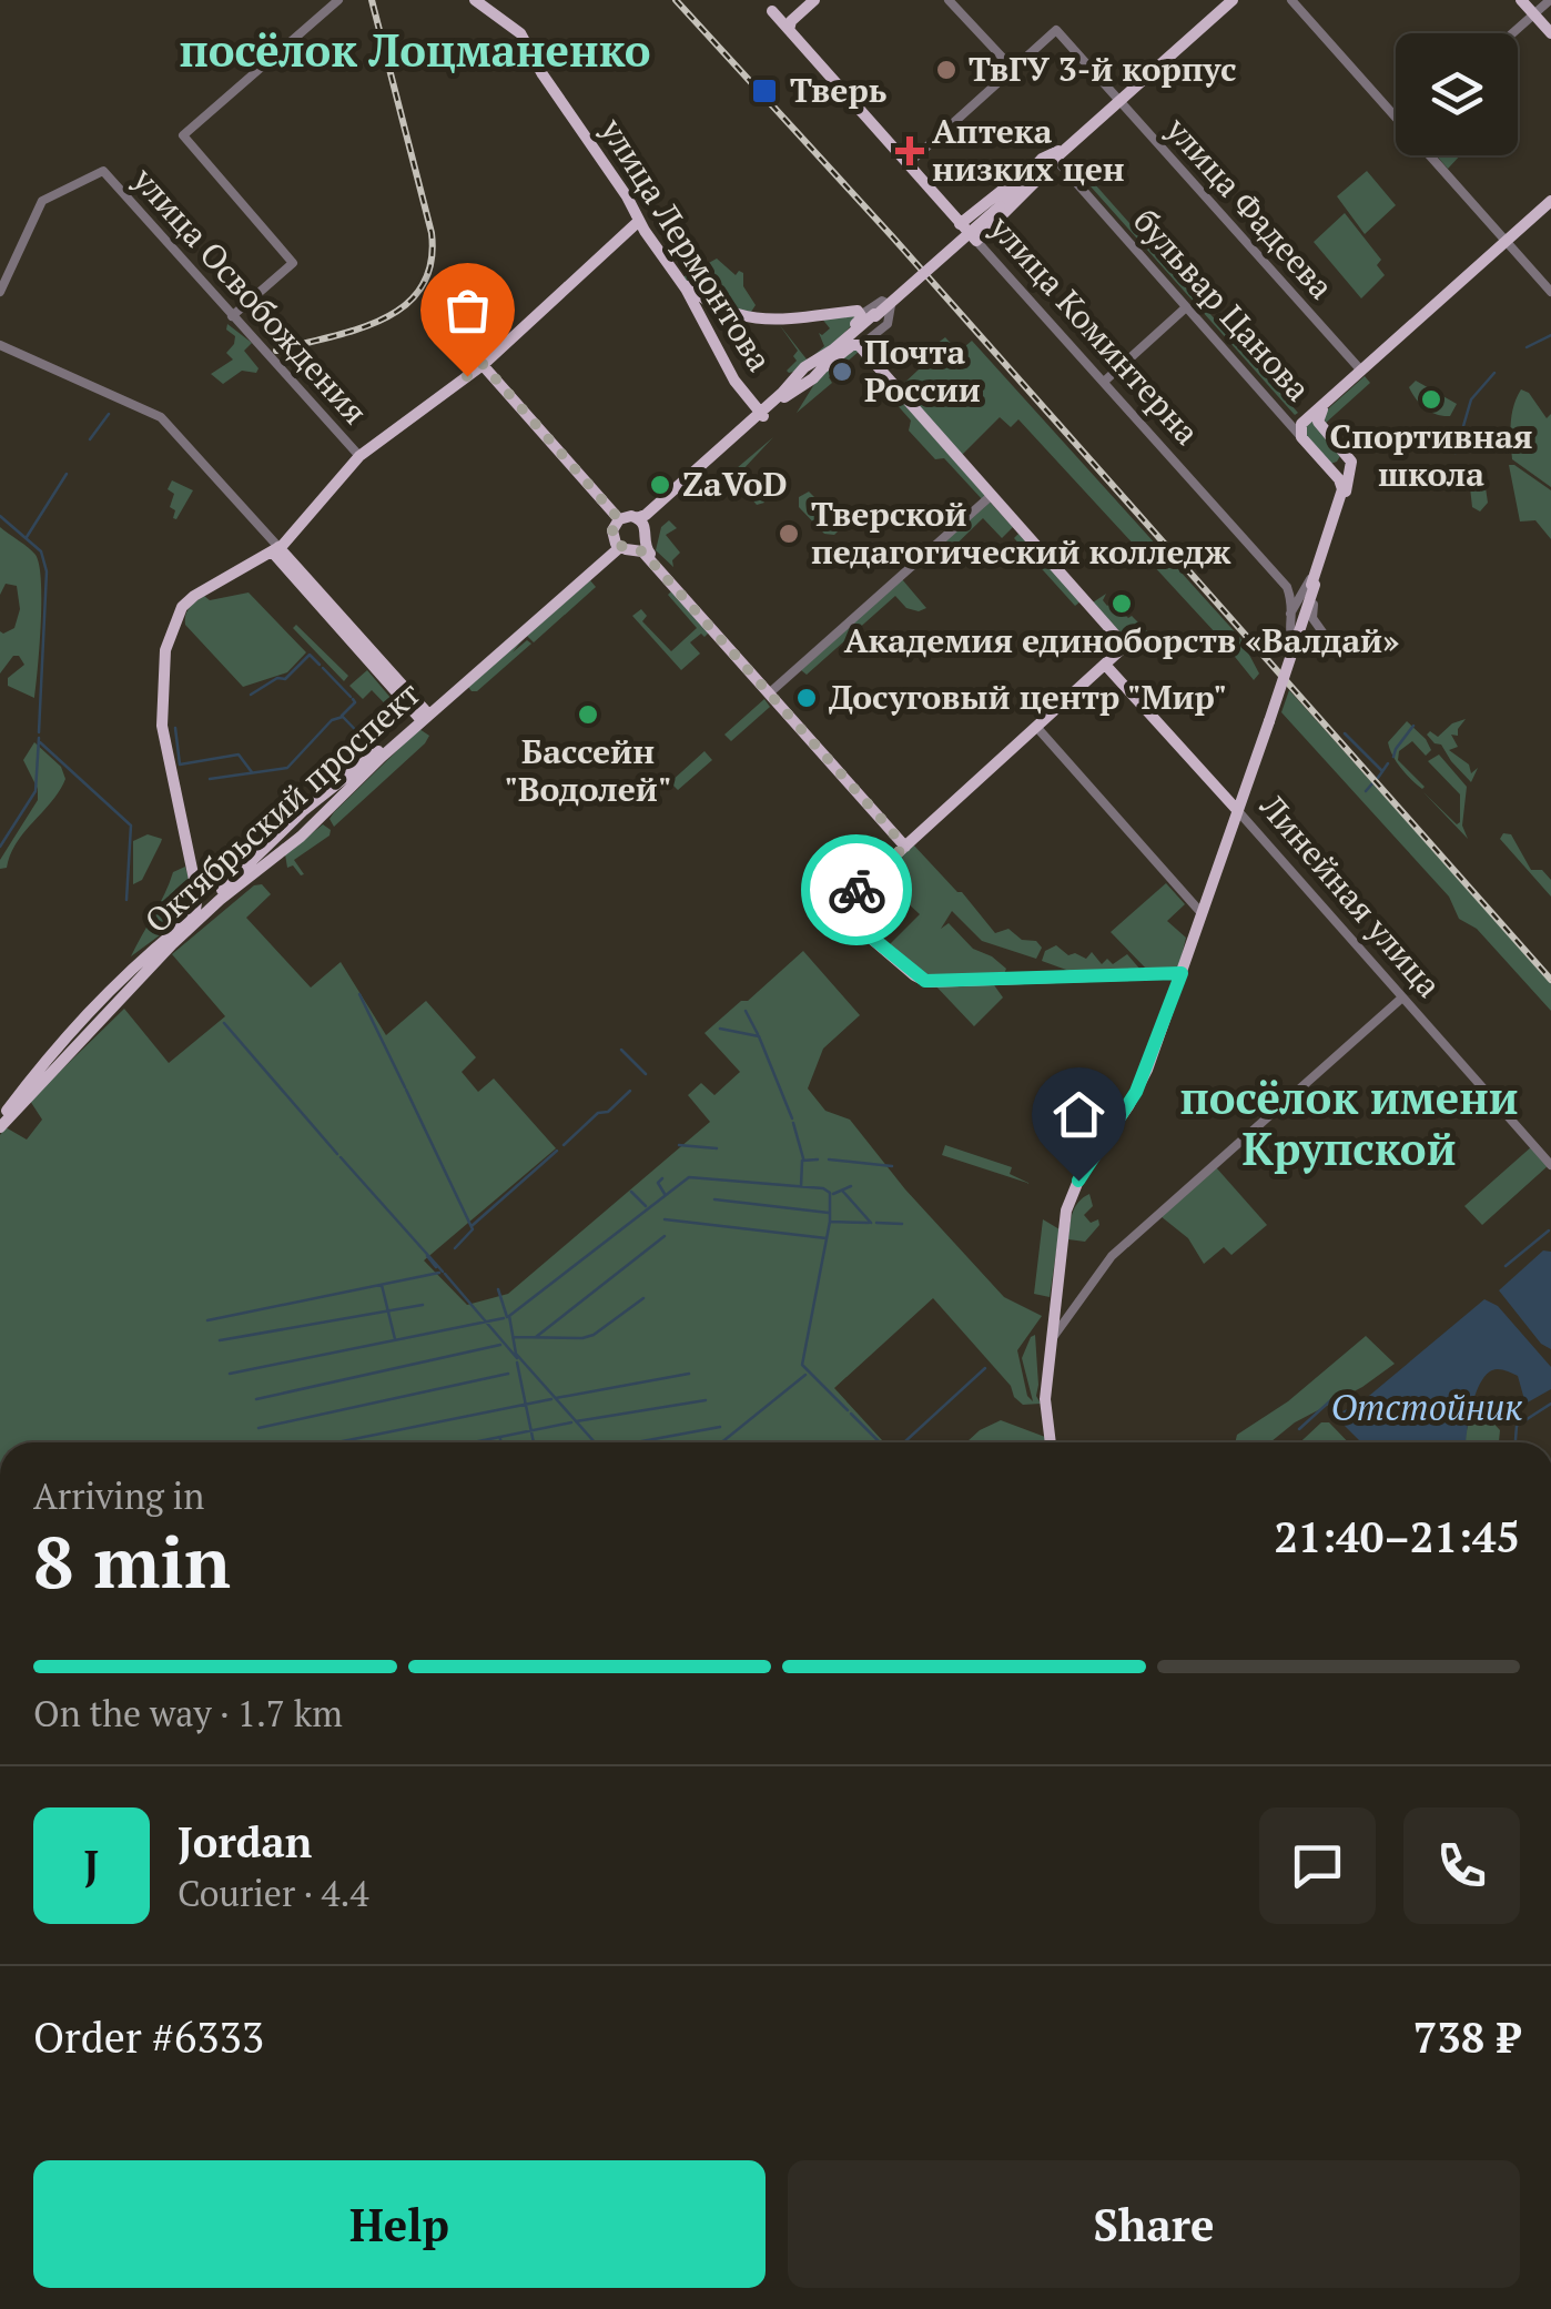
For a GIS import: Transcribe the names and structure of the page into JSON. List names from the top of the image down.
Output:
{
  "streets": {
    "main road": [
      "улица Лермонтова",
      "бульвар Цанова",
      "улица Коминтерна",
      "Октябрьский проспект",
      "Линейная улица"
    ],
    "street": ["улица Фадеева", "улица Освобождения"]
  },
  "districts": ["посёлок Лоцманенко", "посёлок имени Крупской"],
  "water": ["Отстойник"],
  "places": {
    "other": [
      "ТвГУ 3-й корпус",
      "Почта России",
      "Спортивная школа",
      "ZaVoD",
      "Тверской педагогический колледж",
      "Академия единоборств «Валдай»",
      "Досуговый центр \"Мир\"",
      "Бассейн \"Водолей\""
    ],
    "transit": ["Тверь"],
    "health": ["Аптека низких цен"]
  },
  "page": {
    "heading": ["8 min", "Arriving in", "21:40–21:45"],
    "panel": [
      "Jordan",
      "Courier · 4.4",
      "Order #6333",
      "738 ₽"
    ],
    "bar": "On the way · 1.7 km",
    "round": "J",
    "buttons": ["Help", "Share"]
  }
}
